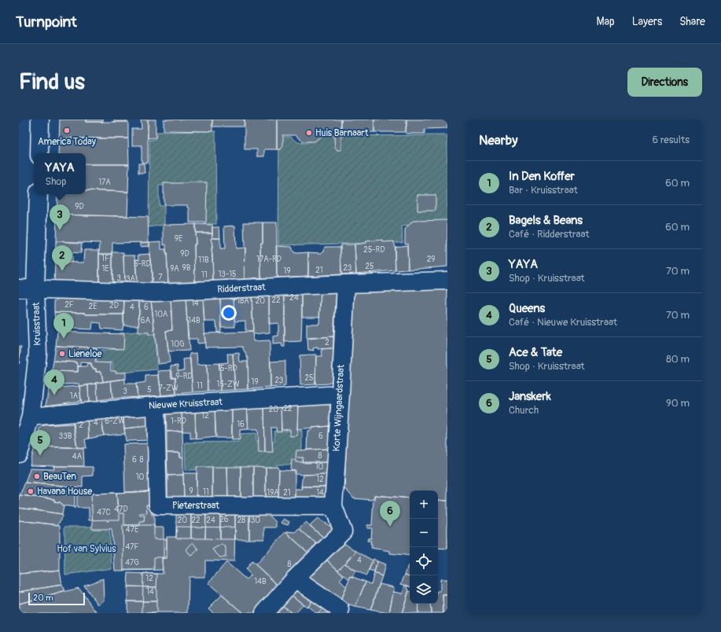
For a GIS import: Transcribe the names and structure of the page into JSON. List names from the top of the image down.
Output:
{
  "streets": {
    "street": [
      "Ridderstraat",
      "Kruisstraat",
      "Nieuwe Kruisstraat",
      "Korte Wijngaardstraat",
      "Pieterstraat"
    ]
  },
  "crossings": [
    ["Ridderstraat", "Kruisstraat"],
    ["Ridderstraat", "Korte Wijngaardstraat"],
    ["Kruisstraat", "Nieuwe Kruisstraat"],
    ["Nieuwe Kruisstraat", "Korte Wijngaardstraat"],
    ["Nieuwe Kruisstraat", "Pieterstraat"],
    ["Korte Wijngaardstraat", "Pieterstraat"]
  ],
  "parks": ["Hof van Sylvius"],
  "places": [
    "America Today",
    "Huis Barnaart",
    "Lieneloe",
    "BeauTen",
    "Havana House"
  ],
  "house_numbers": [
    "17A",
    "9D",
    "9E",
    "25-RD",
    "9D",
    "1F",
    "17A-RD",
    "29",
    "11B",
    "5-RD",
    "25",
    "9B",
    "23",
    "1E",
    "9A",
    "21",
    "19",
    "13-15",
    "11",
    "7",
    "3",
    "3A",
    "24",
    "22",
    "18A",
    "20",
    "14",
    "2F",
    "2D",
    "2E",
    "4",
    "6",
    "10A",
    "6A",
    "14B",
    "2",
    "10G",
    "15-RD",
    "9-RD",
    "25",
    "23",
    "19",
    "15-ZW",
    "11",
    "7-ZW",
    "5",
    "3",
    "1A",
    "22",
    "20",
    "12",
    "6-ZW",
    "1-RD",
    "4",
    "16",
    "2",
    "33B",
    "6",
    "8",
    "4A",
    "6",
    "8",
    "10",
    "10",
    "12",
    "9",
    "11",
    "19A",
    "21",
    "14",
    "47D",
    "47C",
    "26",
    "20",
    "22",
    "24",
    "28",
    "30",
    "47E",
    "47F",
    "4",
    "47G",
    "8",
    "12",
    "14B",
    "14"
  ],
  "scale_bar": "20 m",
  "page": {
    "header": "Turnpoint",
    "nav": ["Map", "Layers", "Share"],
    "buttons": "Directions",
    "title": "Find us",
    "heading": ["Nearby", "6 results"],
    "popup": ["YAYA", "Shop"],
    "list": [
      {
        "mark": "1",
        "name": "In Den Koffer",
        "note": "Bar · Kruisstraat",
        "value": "60 m"
      },
      {
        "mark": "2",
        "name": "Bagels & Beans",
        "note": "Café · Ridderstraat",
        "value": "60 m"
      },
      {
        "mark": "3",
        "name": "YAYA",
        "note": "Shop · Kruisstraat",
        "value": "70 m"
      },
      {
        "mark": "4",
        "name": "Queens",
        "note": "Café · Nieuwe Kruisstraat",
        "value": "70 m"
      },
      {
        "mark": "5",
        "name": "Ace & Tate",
        "note": "Shop · Kruisstraat",
        "value": "80 m"
      },
      {
        "mark": "6",
        "name": "Janskerk",
        "note": "Church",
        "value": "90 m"
      }
    ],
    "pins": [
      "3",
      "2",
      "1",
      "4",
      "5",
      "6"
    ],
    "map_buttons": ["+", "−"],
    "scale": "20 m"
  }
}
